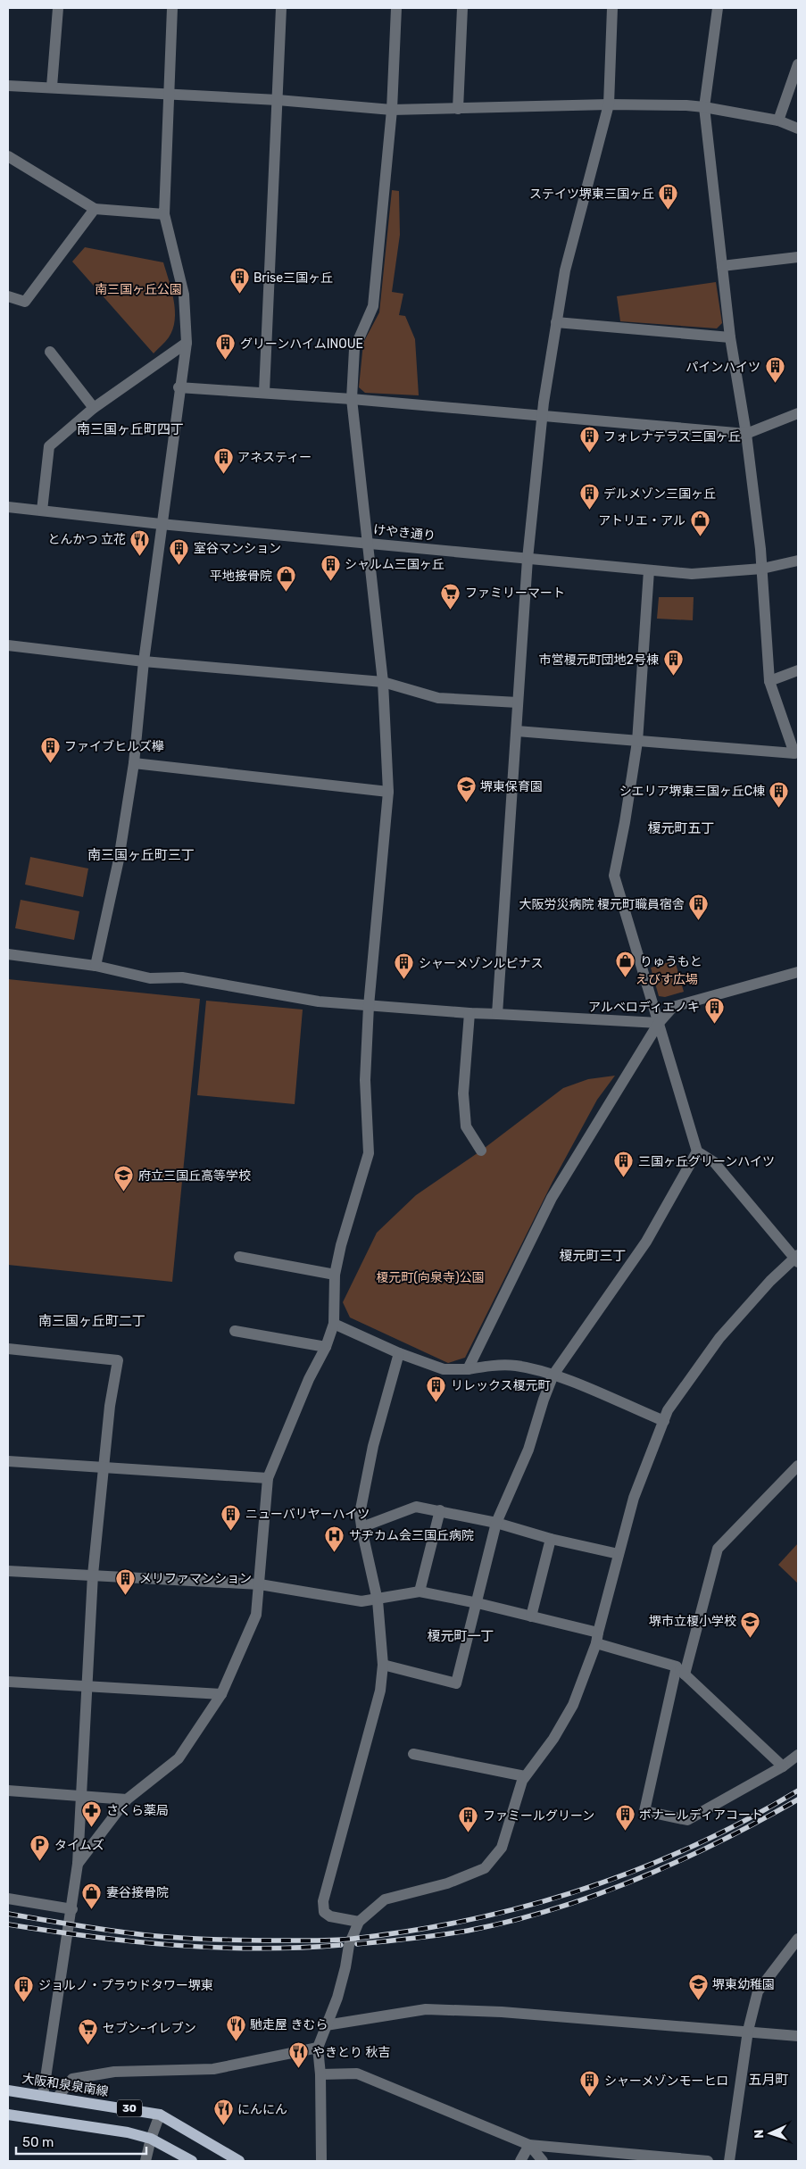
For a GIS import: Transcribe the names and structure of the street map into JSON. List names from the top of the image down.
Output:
{
  "streets": {
    "main road": ["大阪和泉泉南線", "30"],
    "street": ["けやき通り"]
  },
  "districts": [
    "南三国ヶ丘町四丁",
    "榎元町五丁",
    "南三国ヶ丘町三丁",
    "榎元町三丁",
    "南三国ヶ丘町二丁",
    "榎元町一丁",
    "五月町"
  ],
  "parks": ["南三国ヶ丘公園", "えびす広場", "榎元町(向泉寺)公園"],
  "places": {
    "building": [
      "ステイツ堺東三国ヶ丘",
      "Brise三国ヶ丘",
      "グリーンハイムINOUE",
      "パインハイツ",
      "フォレナテラス三国ヶ丘",
      "アネスティー",
      "デルメゾン三国ヶ丘",
      "室谷マンション",
      "シャルム三国ヶ丘",
      "市営榎元町団地2号棟",
      "ファイブヒルズ欅",
      "シエリア堺東三国ヶ丘C棟",
      "大阪労災病院 榎元町職員宿舎",
      "シャーメゾンルピナス",
      "アルベロディエノキ",
      "三国ヶ丘グリーンハイツ",
      "リレックス榎元町",
      "ニューバリヤーハイツ",
      "メリファマンション",
      "ボナールディアコート",
      "ファミールグリーン",
      "ジョルノ・プラウドタワー堺東",
      "シャーメゾンモーヒロ"
    ],
    "shop": [
      "アトリエ・アル",
      "平地接骨院",
      "りゅうもと",
      "妻谷接骨院"
    ],
    "restaurant": [
      "とんかつ 立花",
      "馳走屋 きむら",
      "やきとり 秋吉",
      "にんにん"
    ],
    "supermarket": ["ファミリーマート", "セブン-イレブン"],
    "school or university": [
      "堺東保育園",
      "府立三国丘高等学校",
      "堺市立榎小学校",
      "堺東幼稚園"
    ],
    "hospital": ["サヂカム会三国丘病院"],
    "pharmacy": ["さくら薬局"],
    "parking": ["タイムズ"]
  },
  "scale_bar": "50 m",
  "north": "left"
}
